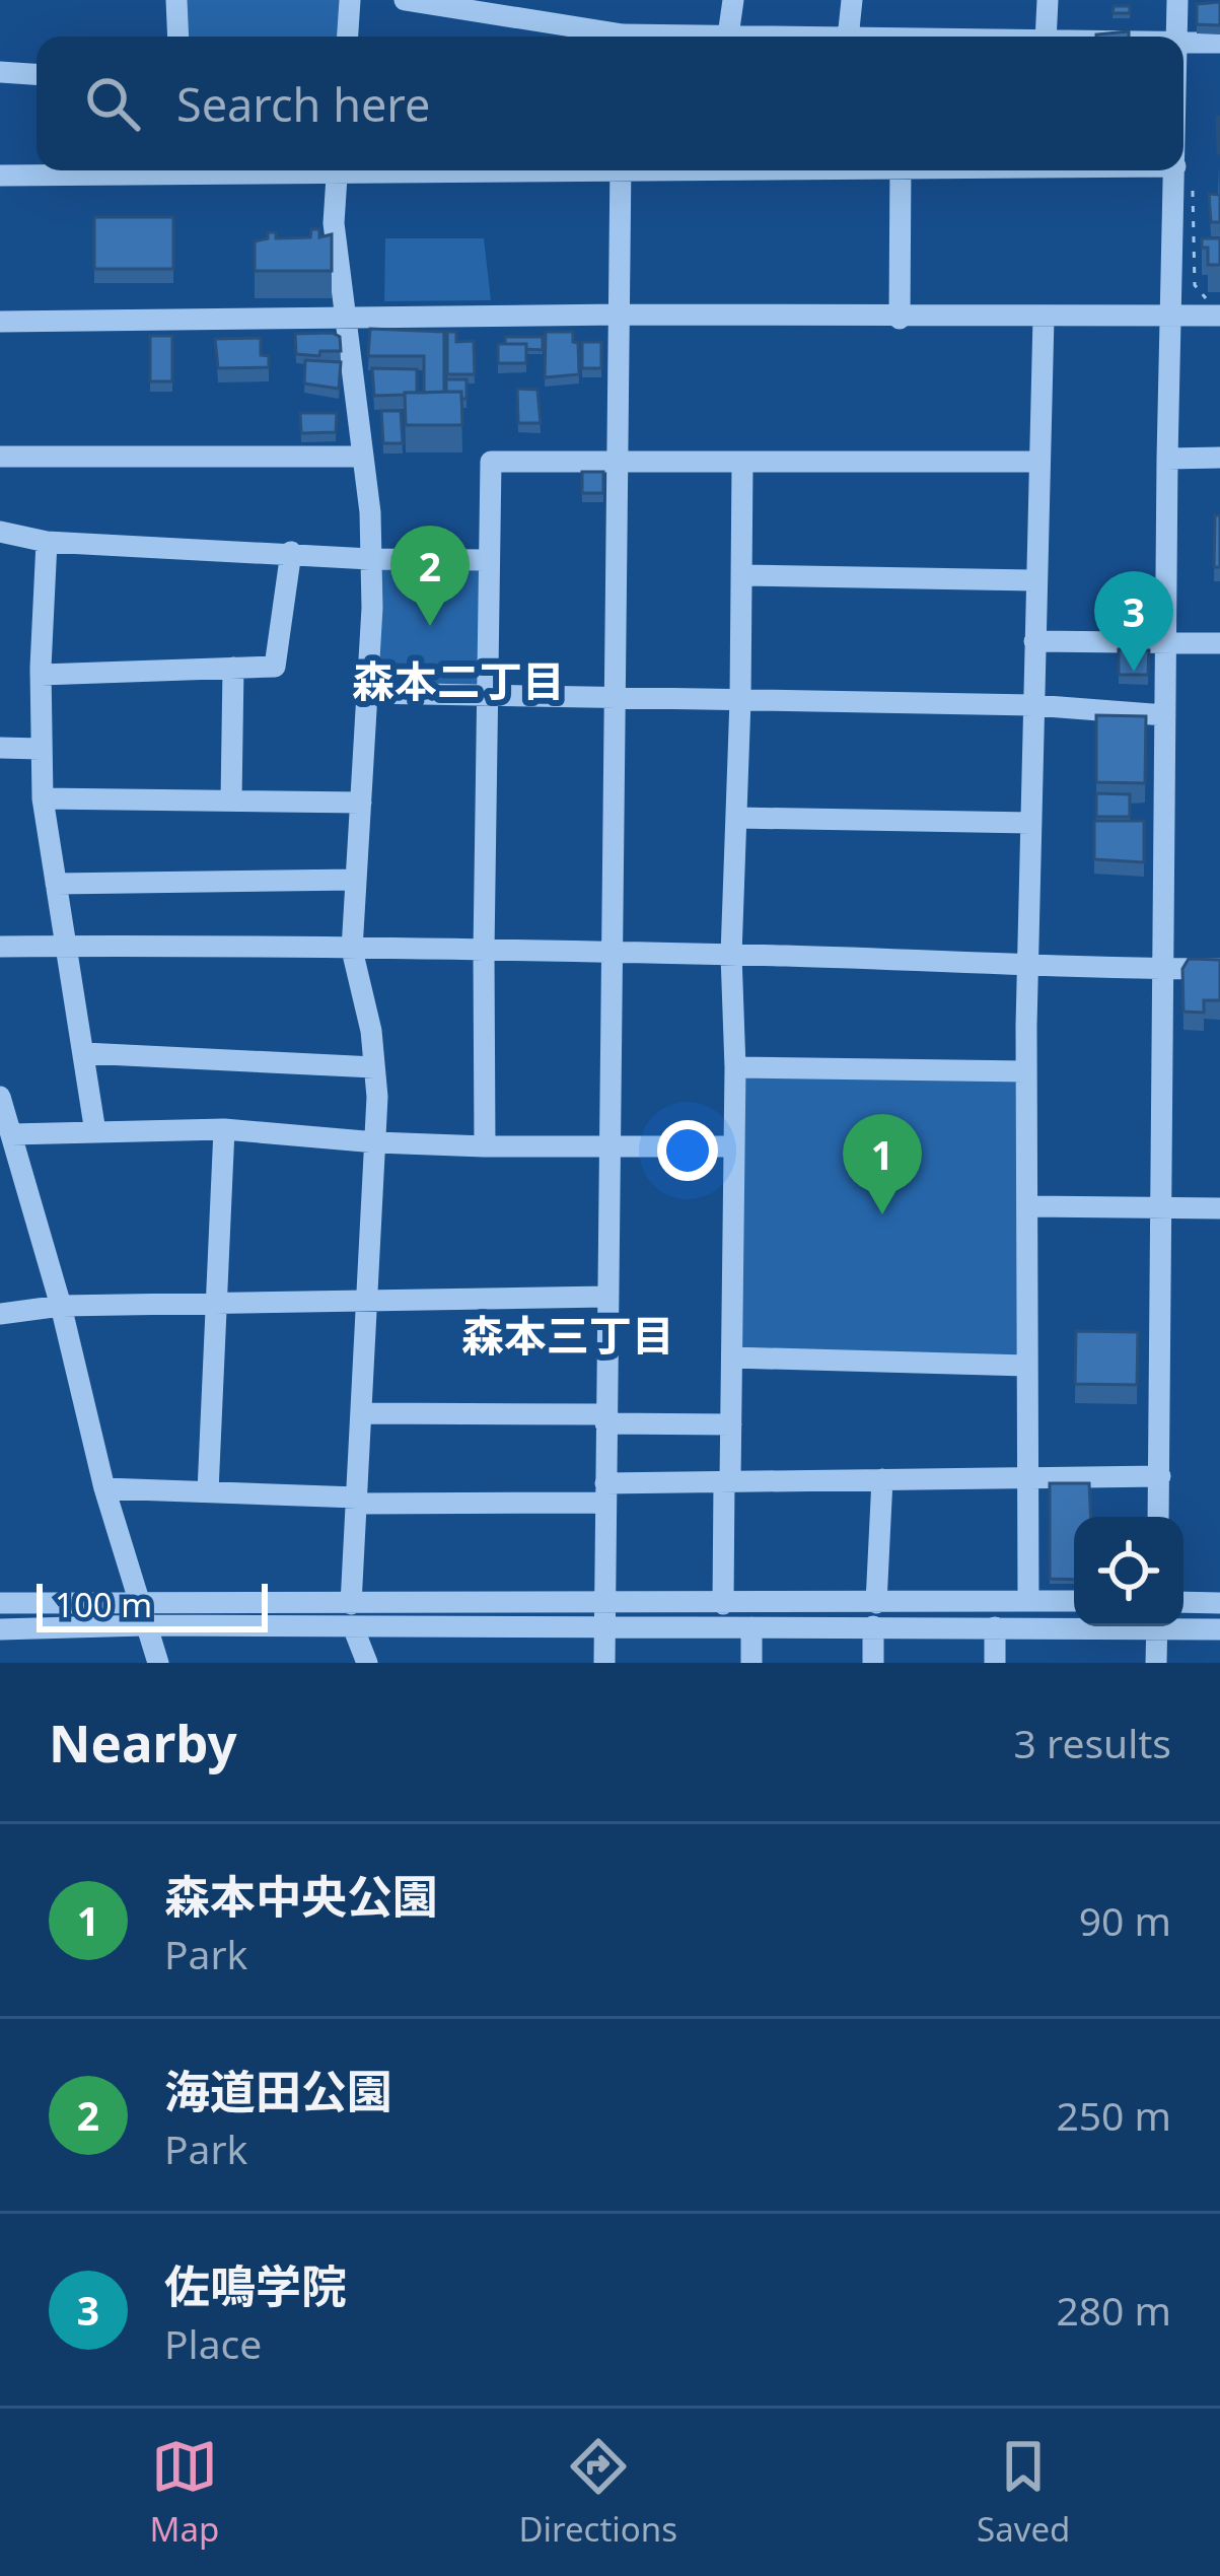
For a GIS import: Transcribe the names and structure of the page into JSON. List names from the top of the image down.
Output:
{
  "districts": ["森本二丁目", "森本三丁目"],
  "scale_bar": "100 m",
  "page": {
    "search": "Search here",
    "pins": ["2", "3", "1"],
    "scale": "100 m",
    "heading": ["Nearby", "3 results"],
    "list": [
      {
        "mark": "1",
        "name": "森本中央公園",
        "note": "Park",
        "value": "90 m"
      },
      {
        "mark": "2",
        "name": "海道田公園",
        "note": "Park",
        "value": "250 m"
      },
      {
        "mark": "3",
        "name": "佐鳴学院",
        "note": "Place",
        "value": "280 m"
      }
    ],
    "nav": ["Map", "Directions", "Saved"]
  }
}
